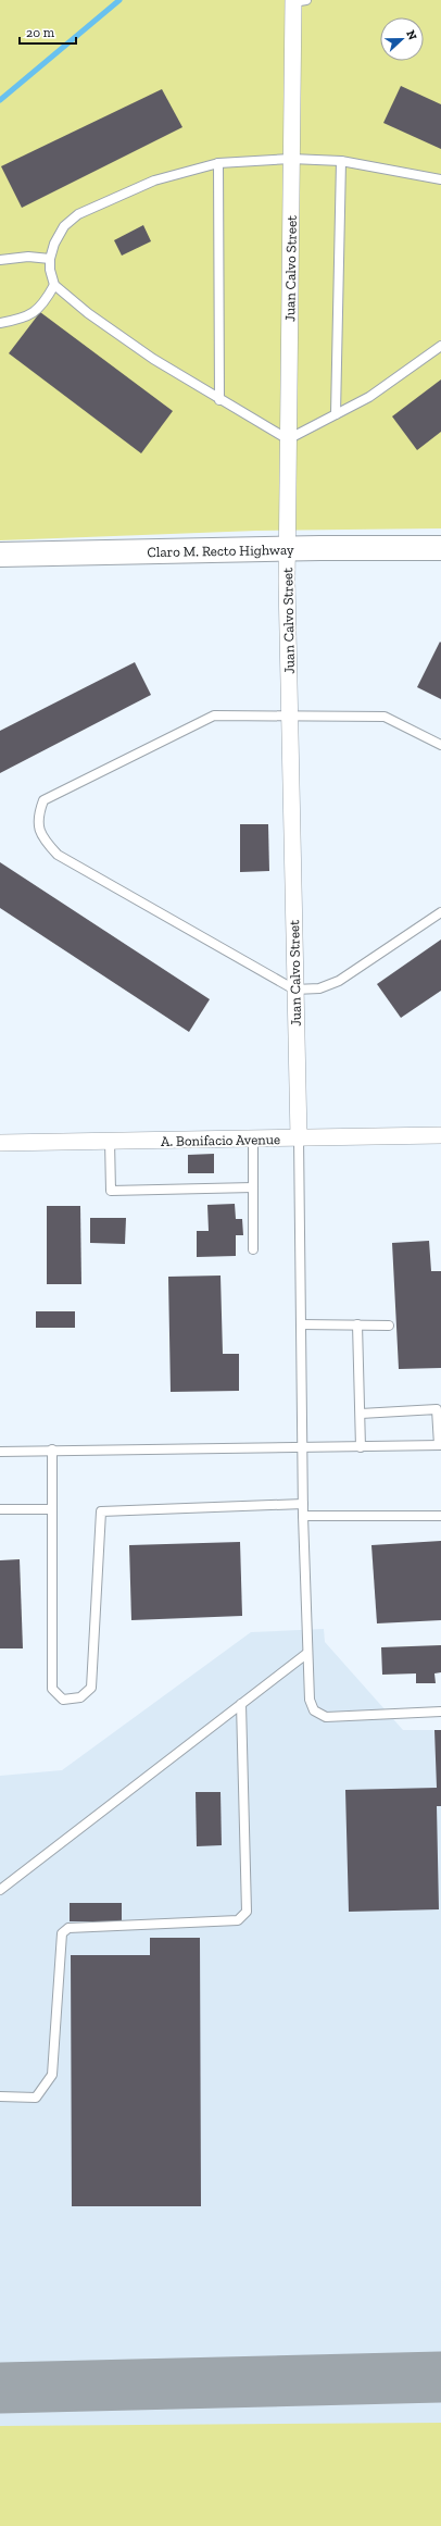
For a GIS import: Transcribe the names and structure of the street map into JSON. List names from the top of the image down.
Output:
{
  "streets": {
    "main road": ["Claro M. Recto Highway"],
    "street": ["Juan Calvo Street", "A. Bonifacio Avenue"]
  },
  "crossings": [
    ["Juan Calvo Street", "Claro M. Recto Highway"],
    ["Juan Calvo Street", "A. Bonifacio Avenue"]
  ],
  "scale_bar": "20 m",
  "north": "right"
}
